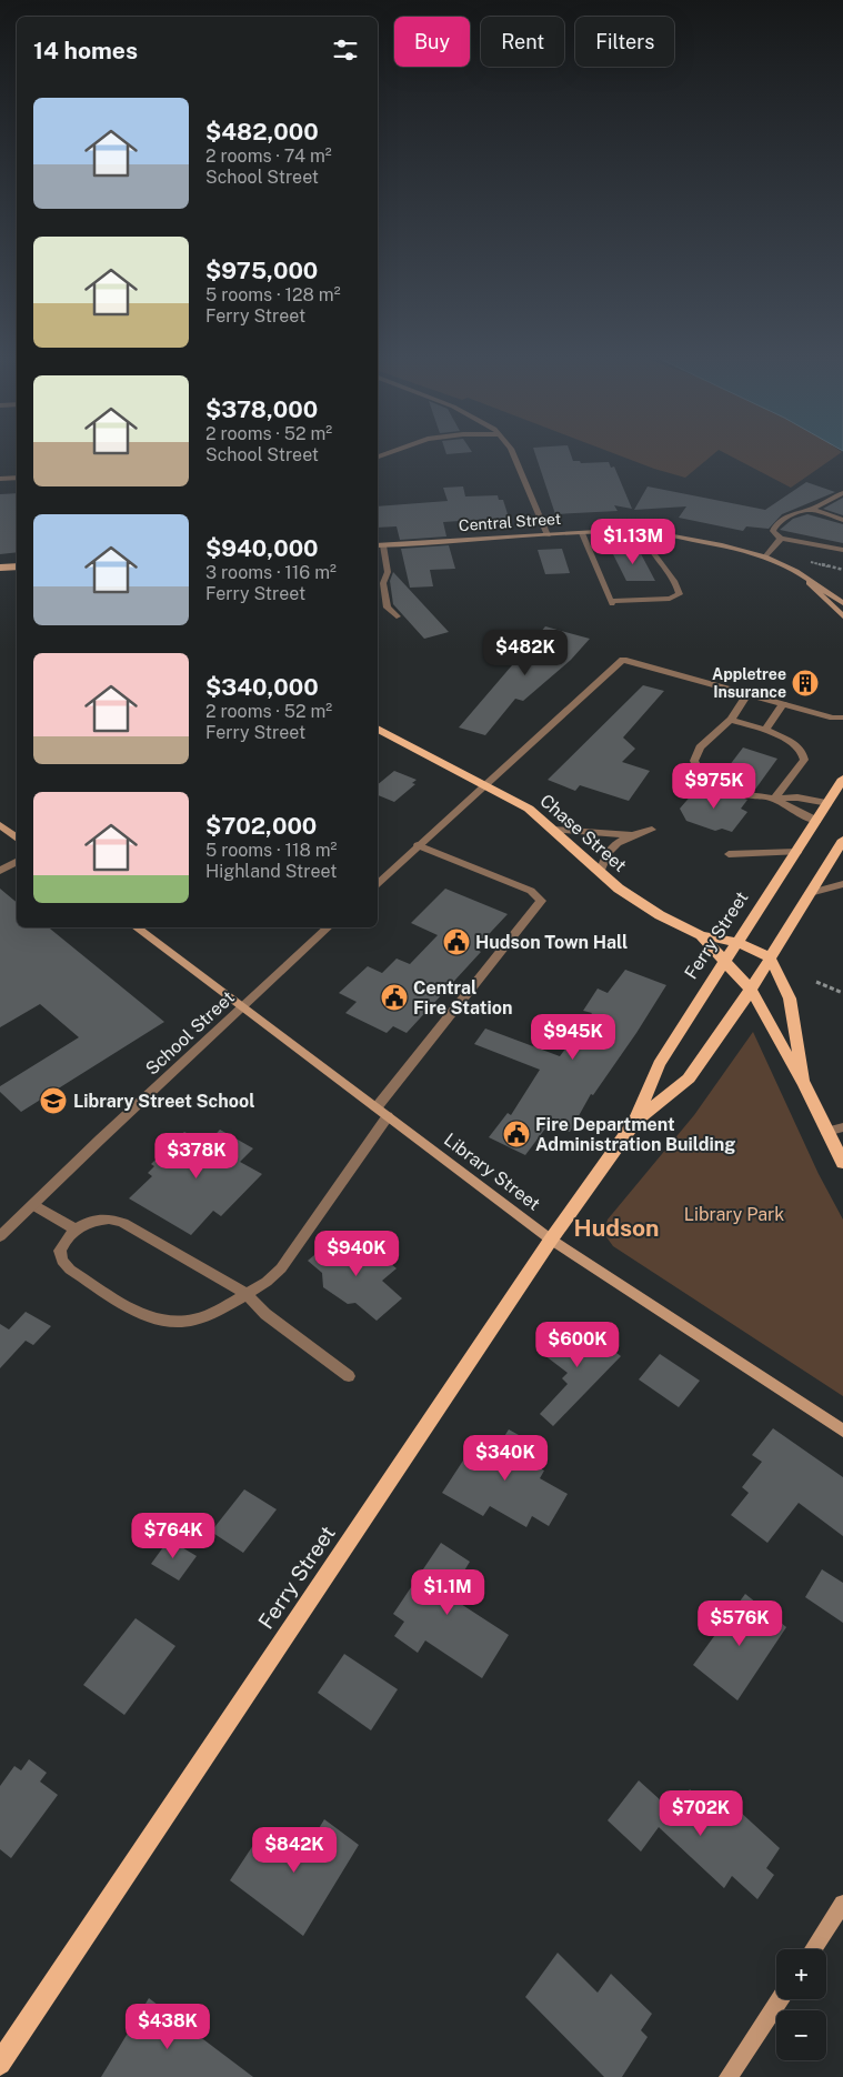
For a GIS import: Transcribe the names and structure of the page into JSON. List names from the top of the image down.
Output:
{
  "streets": {
    "main road": ["Chase Street", "Ferry Street"],
    "street": ["Central Street", "School Street", "Library Street"]
  },
  "crossings": [
    ["Chase Street", "Ferry Street"],
    ["Ferry Street", "Library Street"],
    ["School Street", "Library Street"]
  ],
  "districts": ["Hudson"],
  "parks": ["Library Park"],
  "places": {
    "building": ["Appletree Insurance"],
    "public building": ["Hudson Town Hall", "Central Fire Station", "Fire Department Administration Building"],
    "school or university": ["Library Street School"]
  },
  "page": {
    "chip": ["Buy", "Rent", "Filters"],
    "heading": "14 homes",
    "list": [
      {
        "name": "$482,000",
        "note": "2 rooms · 74 m² · School Street"
      },
      {
        "name": "$975,000",
        "note": "5 rooms · 128 m² · Ferry Street"
      },
      {
        "name": "$378,000",
        "note": "2 rooms · 52 m² · School Street"
      },
      {
        "name": "$940,000",
        "note": "3 rooms · 116 m² · Ferry Street"
      },
      {
        "name": "$340,000",
        "note": "2 rooms · 52 m² · Ferry Street"
      },
      {
        "name": "$702,000",
        "note": "5 rooms · 118 m² · Highland Street"
      }
    ],
    "price": [
      "$1.13M",
      "$482K",
      "$975K",
      "$945K",
      "$378K",
      "$940K",
      "$600K",
      "$340K",
      "$764K",
      "$1.1M",
      "$576K",
      "$702K",
      "$842K",
      "$438K"
    ],
    "map_buttons": ["+", "−"]
  }
}
